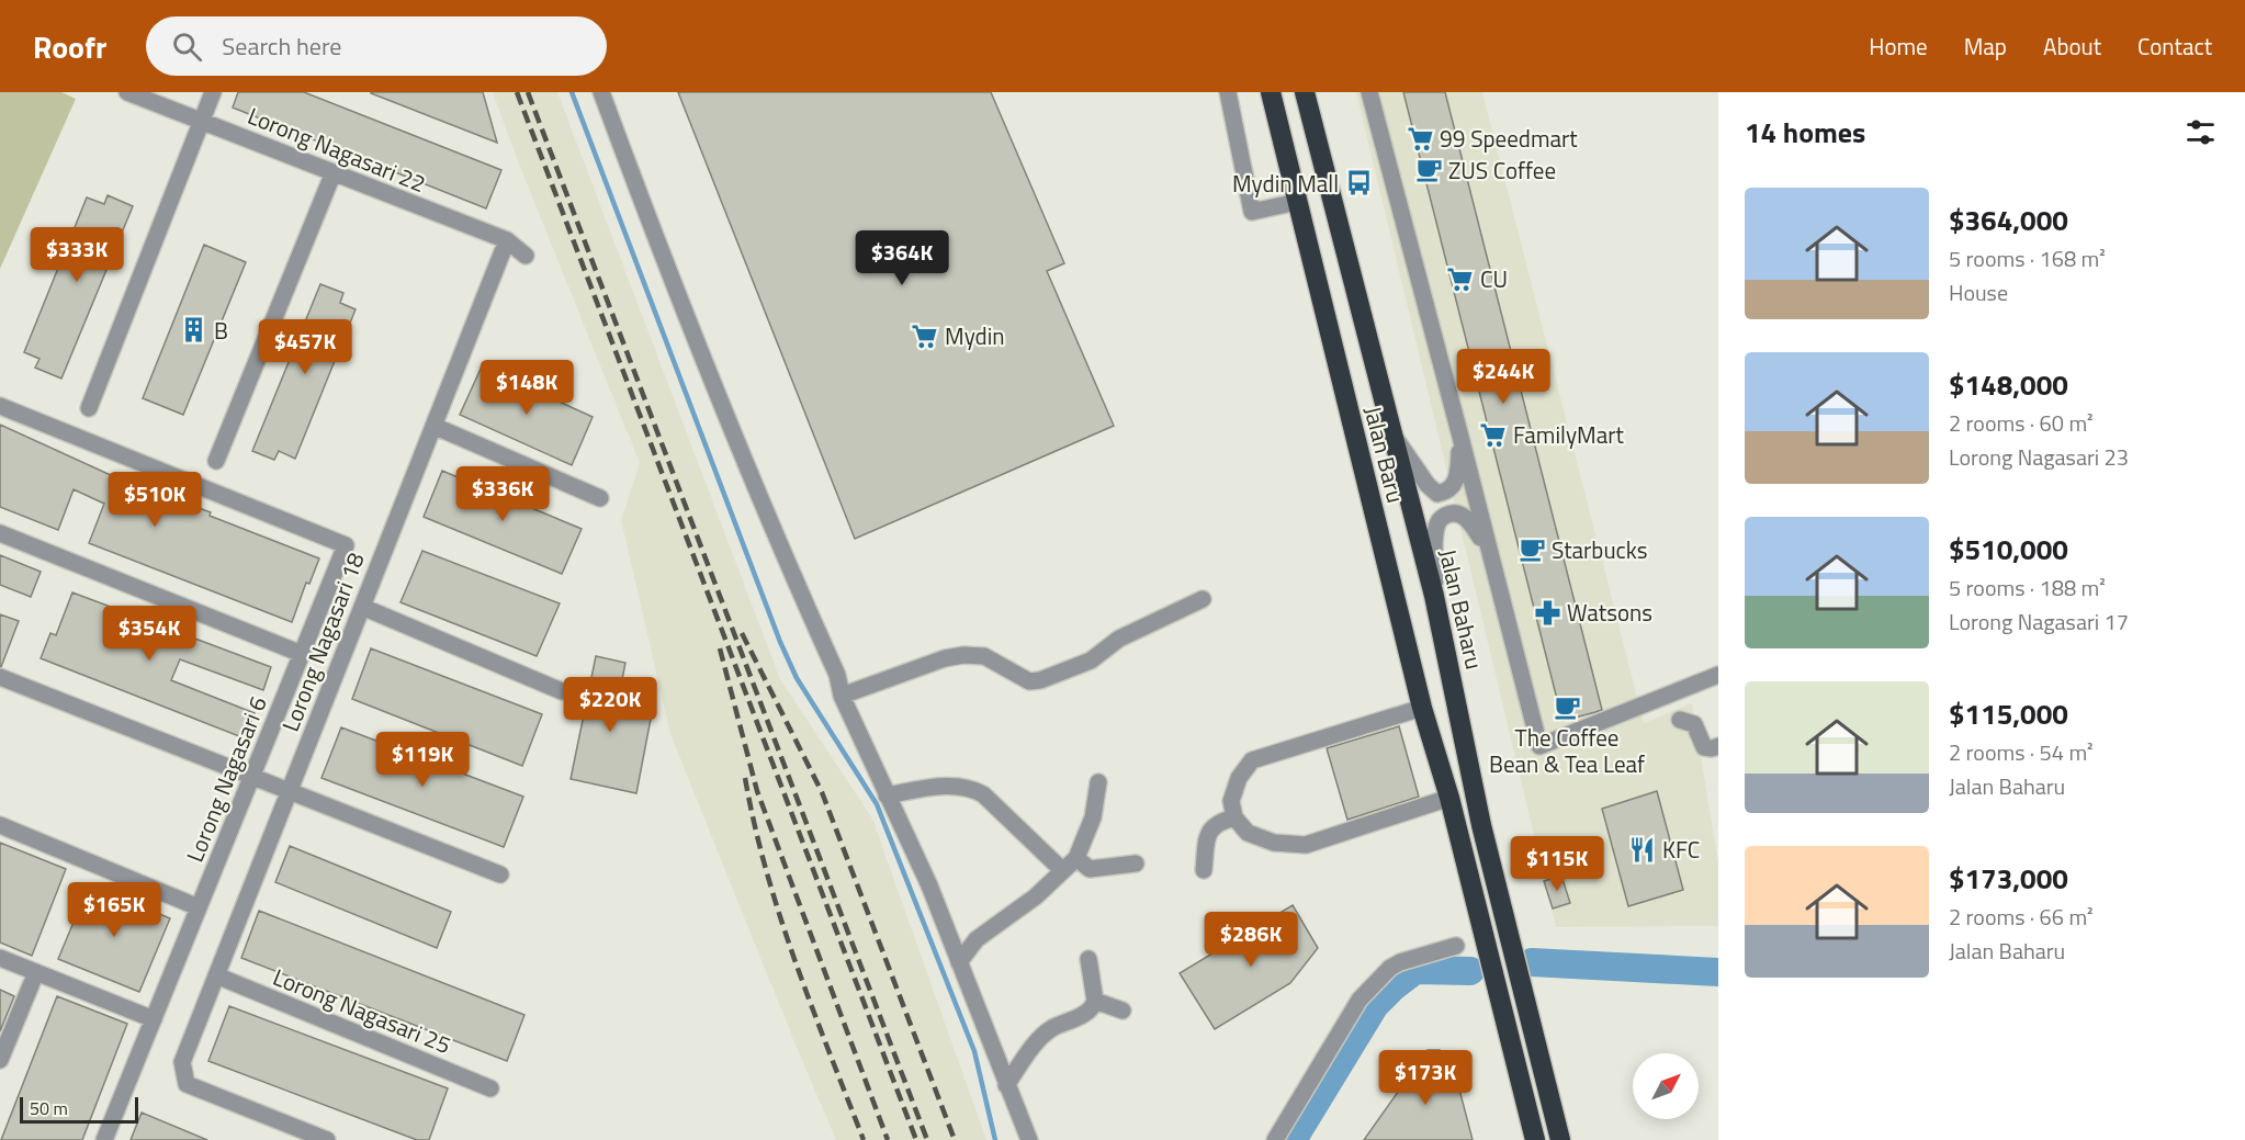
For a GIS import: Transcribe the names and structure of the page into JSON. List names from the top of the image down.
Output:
{
  "streets": {
    "highway": ["Jalan Baru", "Jalan Baharu"],
    "street": [
      "Lorong Nagasari 22",
      "Lorong Nagasari 18",
      "Lorong Nagasari 6",
      "Lorong Nagasari 25"
    ]
  },
  "crossings": [
    ["Lorong Nagasari 22", "Lorong Nagasari 18"],
    ["Lorong Nagasari 18", "Lorong Nagasari 25"]
  ],
  "places": {
    "supermarket": [
      "99 Speedmart",
      "CU",
      "Mydin",
      "FamilyMart"
    ],
    "cafe": ["ZUS Coffee", "Starbucks", "The Coffee Bean & Tea Leaf"],
    "bus stop": ["Mydin Mall"],
    "building": ["B"],
    "pharmacy": ["Watsons"],
    "restaurant": ["KFC"]
  },
  "scale_bar": "50 m",
  "north": "top right",
  "page": {
    "header": "Roofr",
    "search": "Search here",
    "nav": [
      "Home",
      "Map",
      "About",
      "Contact"
    ],
    "heading": "14 homes",
    "list": [
      {
        "name": "$364,000",
        "note": "5 rooms · 168 m² · House"
      },
      {
        "name": "$148,000",
        "note": "2 rooms · 60 m² · Lorong Nagasari 23"
      },
      {
        "name": "$510,000",
        "note": "5 rooms · 188 m² · Lorong Nagasari 17"
      },
      {
        "name": "$115,000",
        "note": "2 rooms · 54 m² · Jalan Baharu"
      },
      {
        "name": "$173,000",
        "note": "2 rooms · 66 m² · Jalan Baharu"
      }
    ],
    "price": [
      "$333K",
      "$364K",
      "$457K",
      "$244K",
      "$148K",
      "$336K",
      "$510K",
      "$354K",
      "$220K",
      "$119K",
      "$115K",
      "$165K",
      "$286K",
      "$173K"
    ],
    "scale": "50 m"
  }
}
